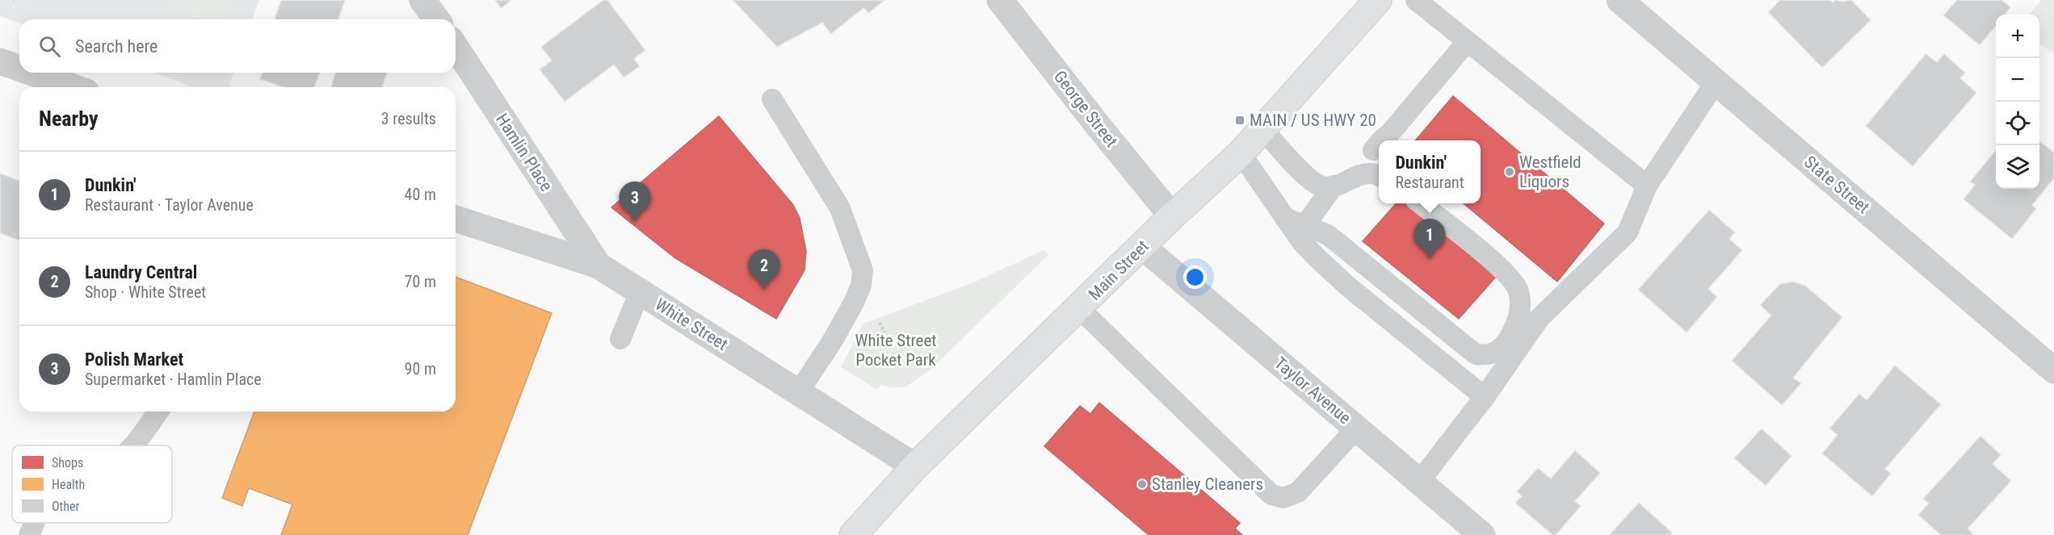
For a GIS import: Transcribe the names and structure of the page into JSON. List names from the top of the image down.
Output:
{
  "streets": {
    "main road": ["Main Street"],
    "street": [
      "George Street",
      "Hamlin Place",
      "State Street",
      "White Street",
      "Taylor Avenue"
    ]
  },
  "crossings": [
    ["George Street", "Main Street"],
    ["Hamlin Place", "White Street"],
    ["Main Street", "White Street"],
    ["Main Street", "Taylor Avenue"]
  ],
  "parks": ["White Street Pocket Park"],
  "places": {
    "transit": ["MAIN / US HWY 20"],
    "other": ["Westfield Liquors", "Stanley Cleaners"]
  },
  "legend": ["Shops", "Health", "Other"],
  "page": {
    "map_buttons": ["+", "−"],
    "search": "Search here",
    "heading": ["Nearby", "3 results"],
    "popup": ["Dunkin'", "Restaurant"],
    "list": [
      {
        "mark": "1",
        "name": "Dunkin'",
        "note": "Restaurant · Taylor Avenue",
        "value": "40 m"
      },
      {
        "mark": "2",
        "name": "Laundry Central",
        "note": "Shop · White Street",
        "value": "70 m"
      },
      {
        "mark": "3",
        "name": "Polish Market",
        "note": "Supermarket · Hamlin Place",
        "value": "90 m"
      }
    ],
    "pins": ["3", "1", "2"]
  }
}
